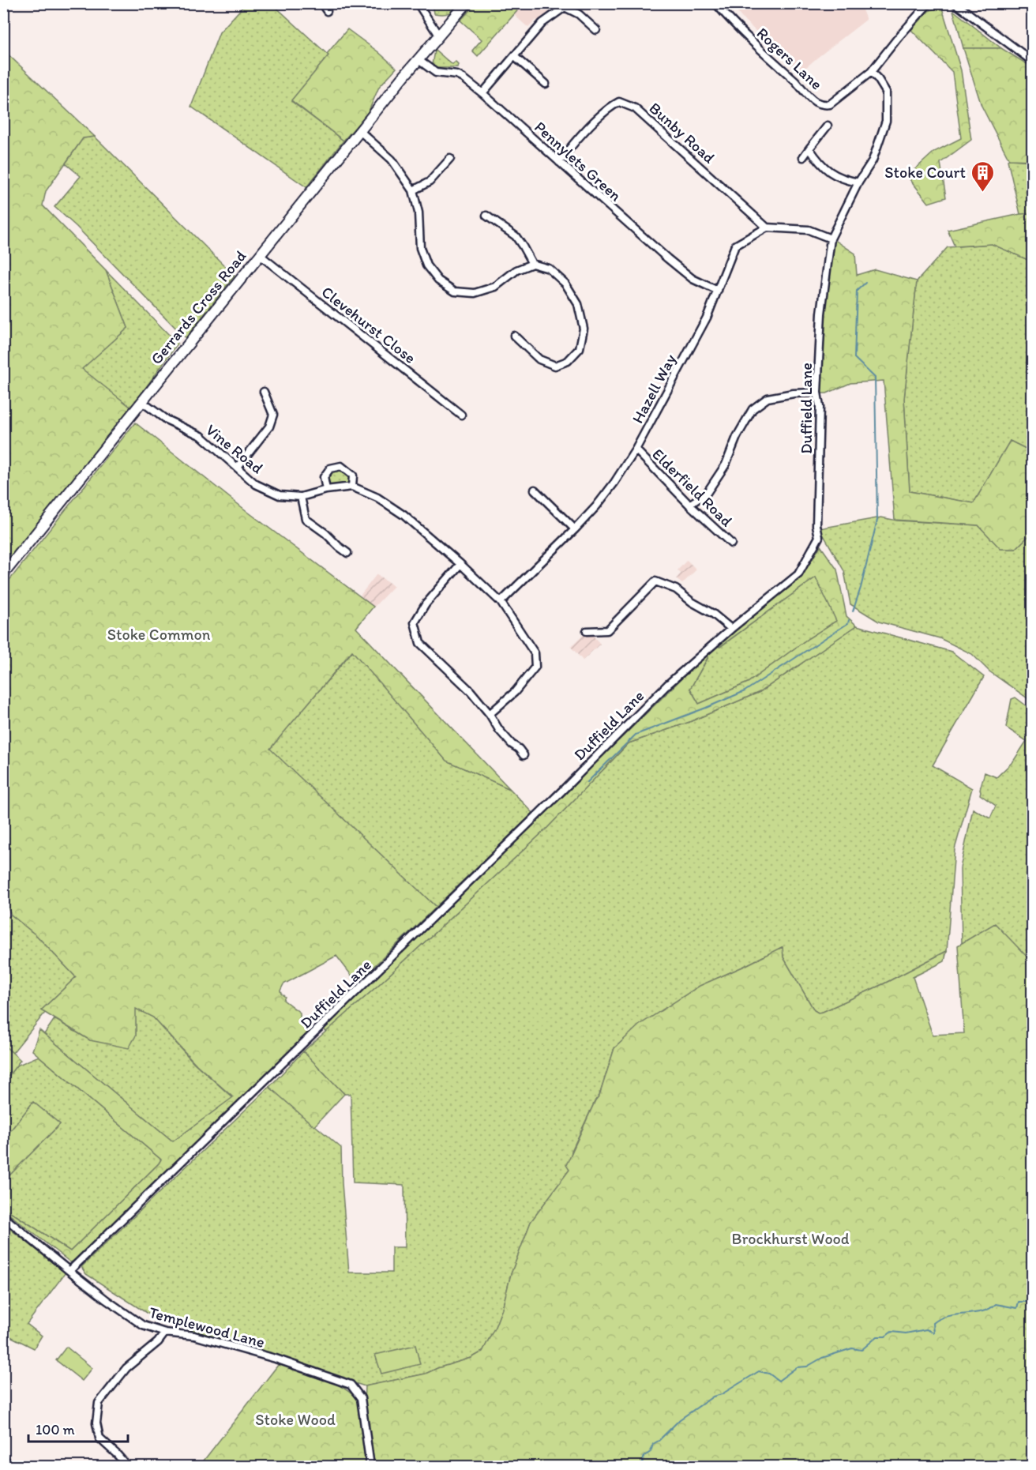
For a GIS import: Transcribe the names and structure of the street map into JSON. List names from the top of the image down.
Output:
{
  "streets": {
    "main road": ["Gerrards Cross Road"],
    "street": [
      "Rogers Lane",
      "Bunby Road",
      "Pennylets Green",
      "Clevehurst Close",
      "Hazell Way",
      "Duffield Lane",
      "Vine Road",
      "Elderfield Road",
      "Templewood Lane"
    ]
  },
  "crossings": [
    ["Rogers Lane", "Duffield Lane"],
    ["Bunby Road", "Pennylets Green"],
    ["Bunby Road", "Hazell Way"],
    ["Pennylets Green", "Gerrards Cross Road"],
    ["Pennylets Green", "Hazell Way"],
    ["Gerrards Cross Road", "Clevehurst Close"],
    ["Gerrards Cross Road", "Vine Road"],
    ["Hazell Way", "Elderfield Road"],
    ["Duffield Lane", "Templewood Lane"]
  ],
  "parks": ["Stoke Common", "Brockhurst Wood", "Stoke Wood"],
  "places": {
    "building": ["Stoke Court"]
  },
  "scale_bar": "100 m"
}
